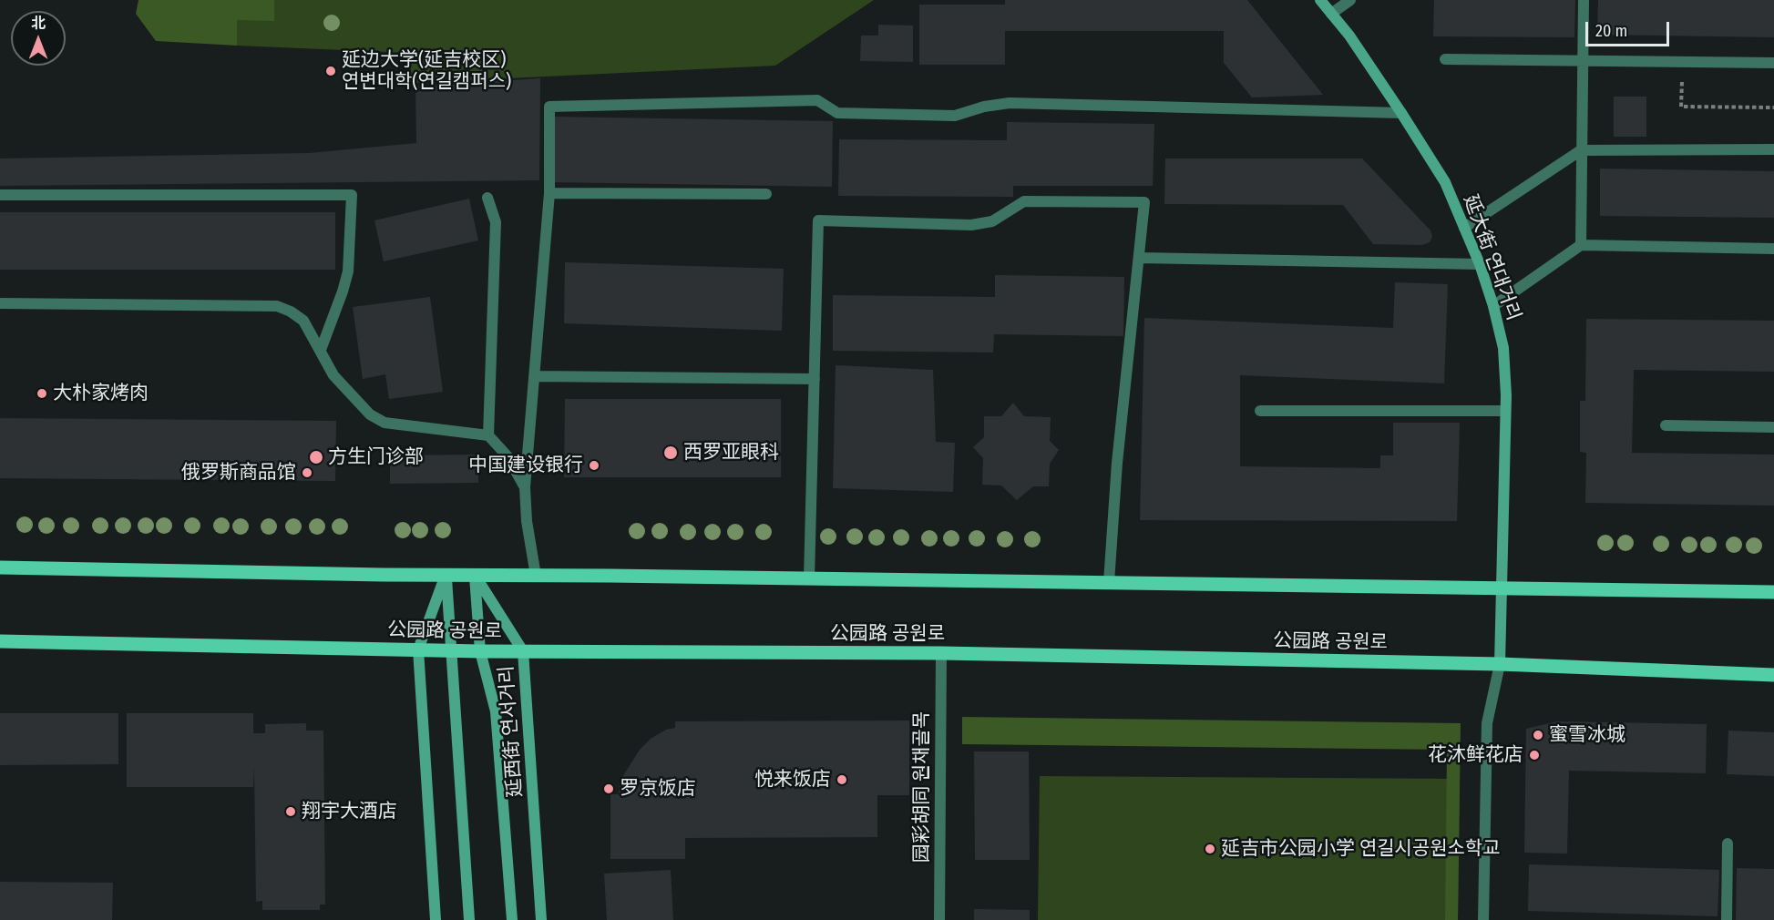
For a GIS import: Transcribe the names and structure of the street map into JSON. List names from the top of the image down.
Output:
{
  "streets": {
    "main road": ["延大街 연대거리", "公园路 공원로", "延西街 연서거리"],
    "street": ["园彩胡同 원채골목"]
  },
  "crossings": [
    ["延大街 연대거리", "公园路 공원로"],
    ["公园路 공원로", "延西街 연서거리"],
    ["公园路 공원로", "园彩胡同 원채골목"]
  ],
  "places": [
    "延边大学(延吉校区) 연변대학(연길캠퍼스)",
    "大朴家烤肉",
    "西罗亚眼科",
    "方生门诊部",
    "中国建设银行",
    "俄罗斯商品馆",
    "蜜雪冰城",
    "花沐鲜花店",
    "悦来饭店",
    "罗京饭店",
    "翔宇大酒店",
    "延吉市公园小学 연길시공원소학교"
  ],
  "scale_bar": "20 m",
  "north": "top"
}
